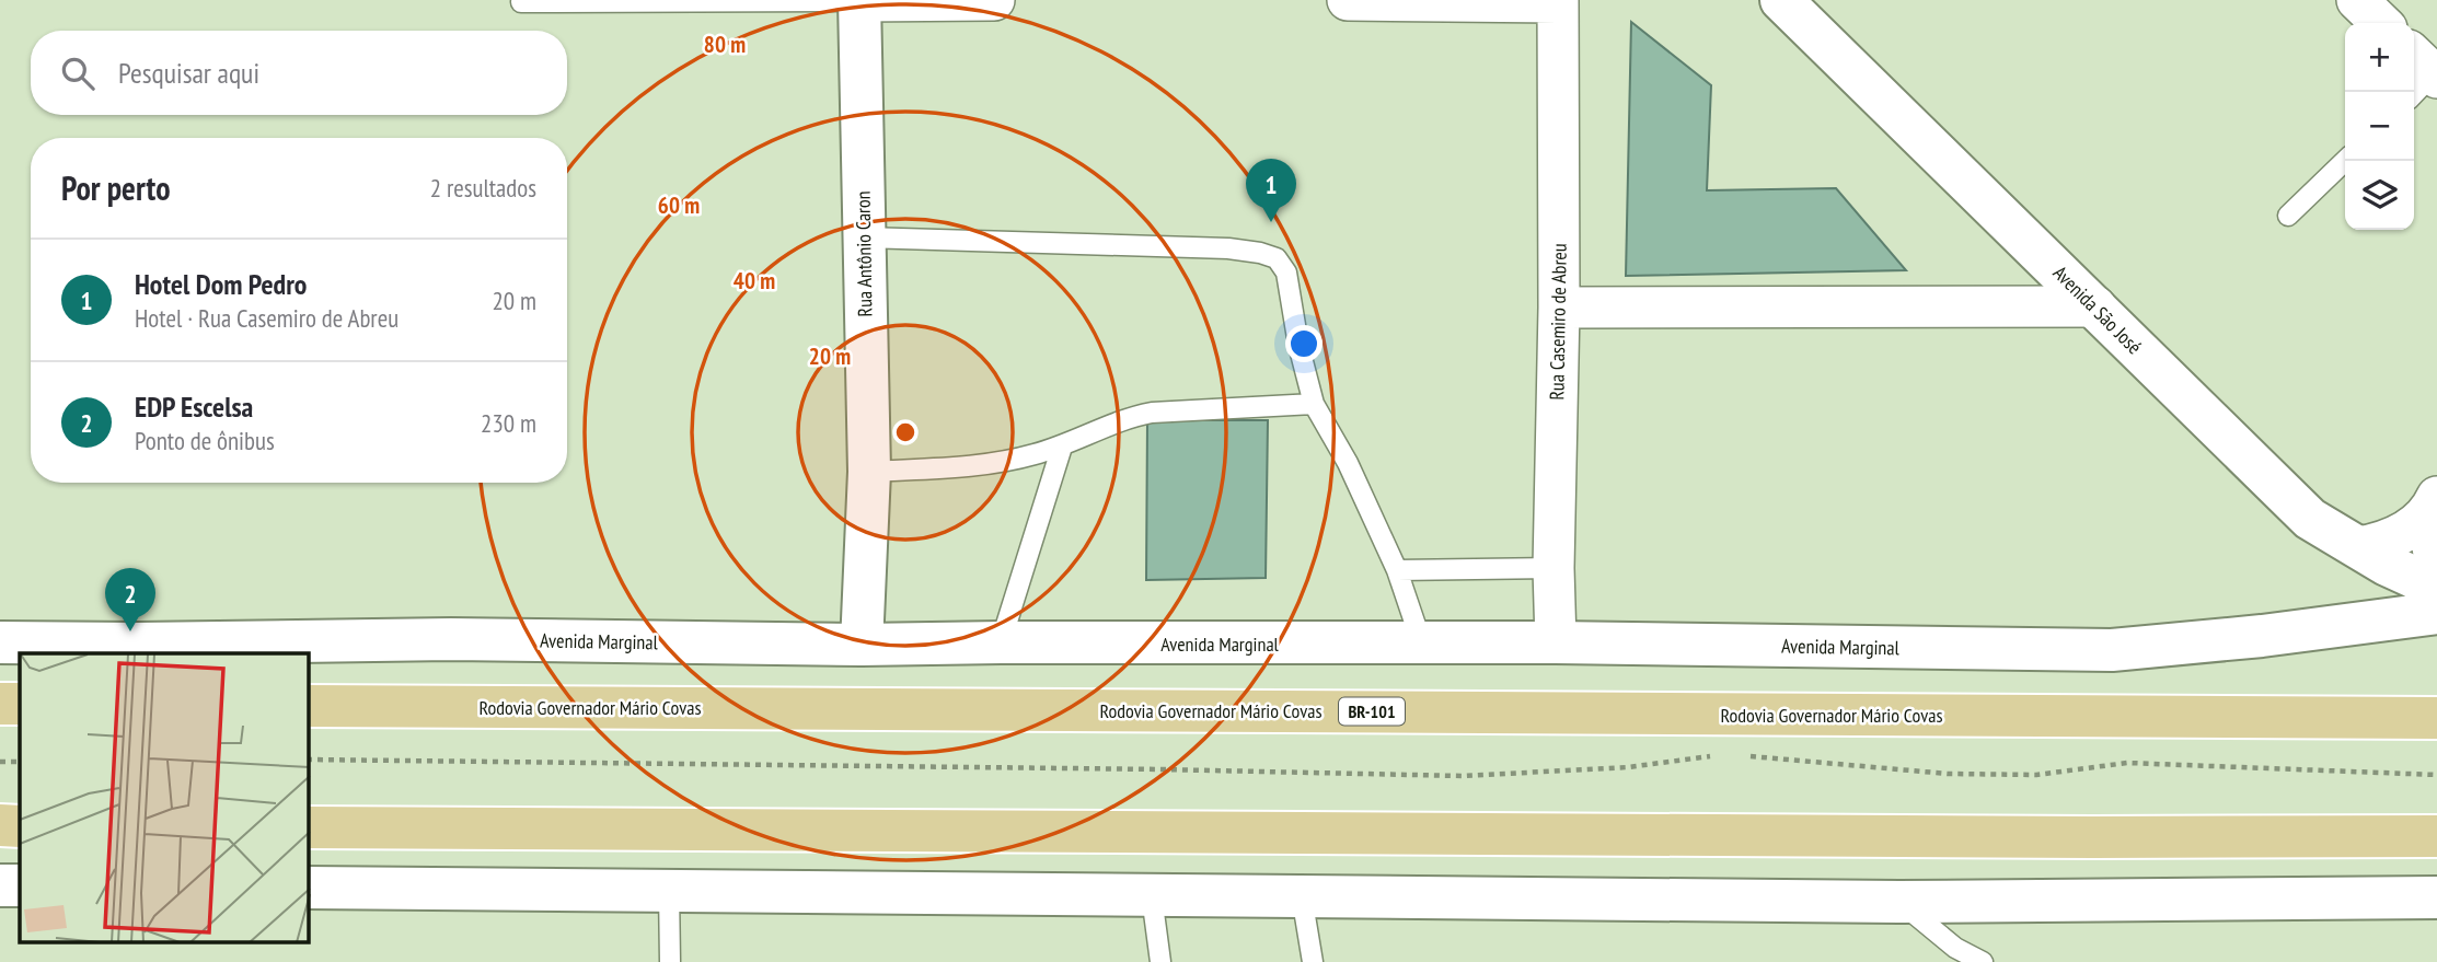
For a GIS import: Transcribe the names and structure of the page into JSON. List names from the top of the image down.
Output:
{
  "streets": {
    "main road": ["Rodovia Governador Mário Covas", "BR-101"],
    "street": [
      "Rua Antônio Caron",
      "Avenida São José",
      "Rua Casemiro de Abreu",
      "Avenida Marginal"
    ]
  },
  "crossings": [
    ["Rua Antônio Caron", "Avenida Marginal"],
    ["Rua Casemiro de Abreu", "Avenida Marginal"]
  ],
  "page": {
    "map_buttons": ["+", "−"],
    "search": "Pesquisar aqui",
    "heading": ["Por perto", "2 resultados"],
    "pins": ["1", "2"],
    "list": [
      {
        "mark": "1",
        "name": "Hotel Dom Pedro",
        "note": "Hotel · Rua Casemiro de Abreu",
        "value": "20 m"
      },
      {
        "mark": "2",
        "name": "EDP Escelsa",
        "note": "Ponto de ônibus",
        "value": "230 m"
      }
    ]
  },
  "rings": [
    "80 m",
    "60 m",
    "40 m",
    "20 m"
  ]
}
